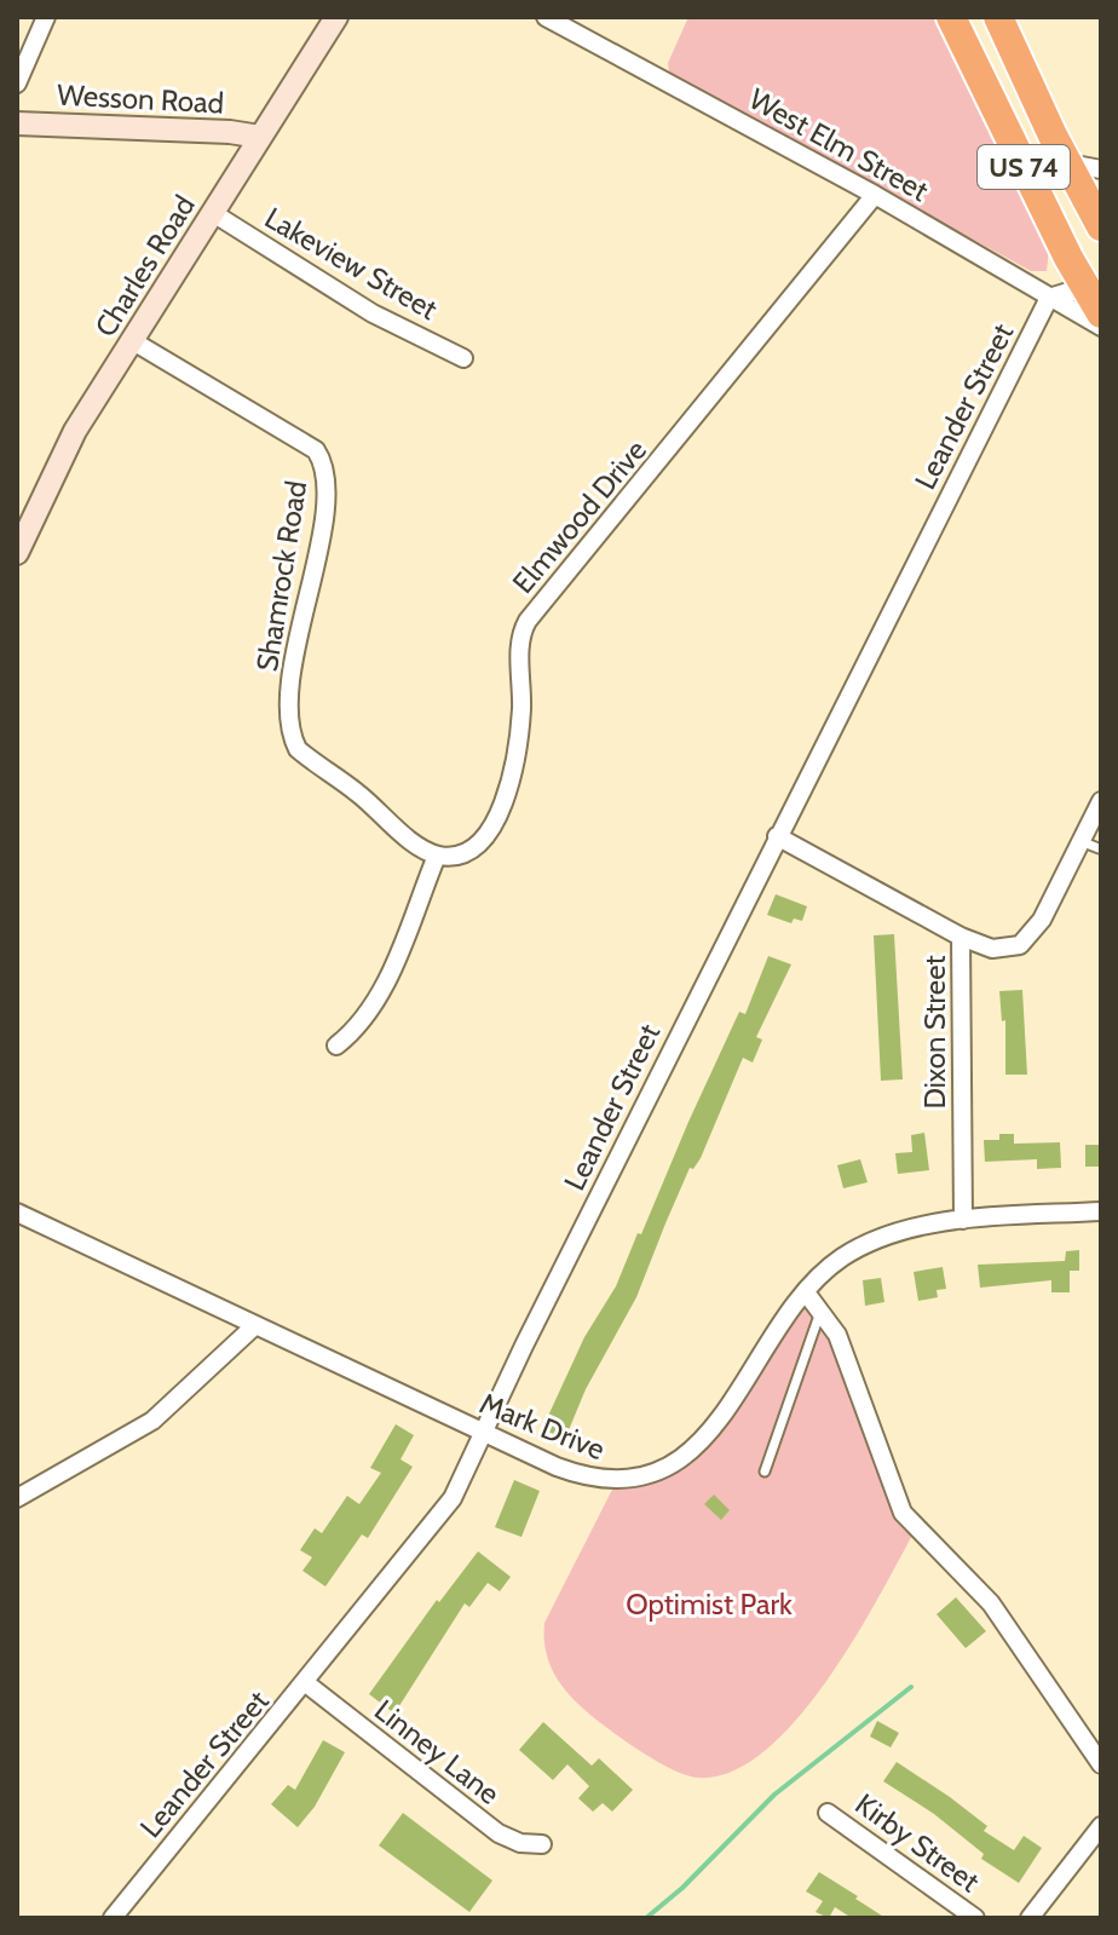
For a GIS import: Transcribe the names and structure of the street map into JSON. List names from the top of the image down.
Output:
{
  "streets": {
    "highway": ["US 74"],
    "street": [
      "Wesson Road",
      "West Elm Street",
      "Lakeview Street",
      "Charles Road",
      "Leander Street",
      "Elmwood Drive",
      "Shamrock Road",
      "Dixon Street",
      "Mark Drive",
      "Linney Lane",
      "Kirby Street"
    ]
  },
  "crossings": [
    ["Wesson Road", "Charles Road"],
    ["West Elm Street", "Leander Street"],
    ["West Elm Street", "Elmwood Drive"],
    ["Lakeview Street", "Charles Road"],
    ["Charles Road", "Shamrock Road"],
    ["Leander Street", "Dixon Street"],
    ["Leander Street", "Mark Drive"],
    ["Leander Street", "Linney Lane"],
    ["Elmwood Drive", "Shamrock Road"],
    ["Dixon Street", "Mark Drive"]
  ],
  "parks": ["Optimist Park"]
}
